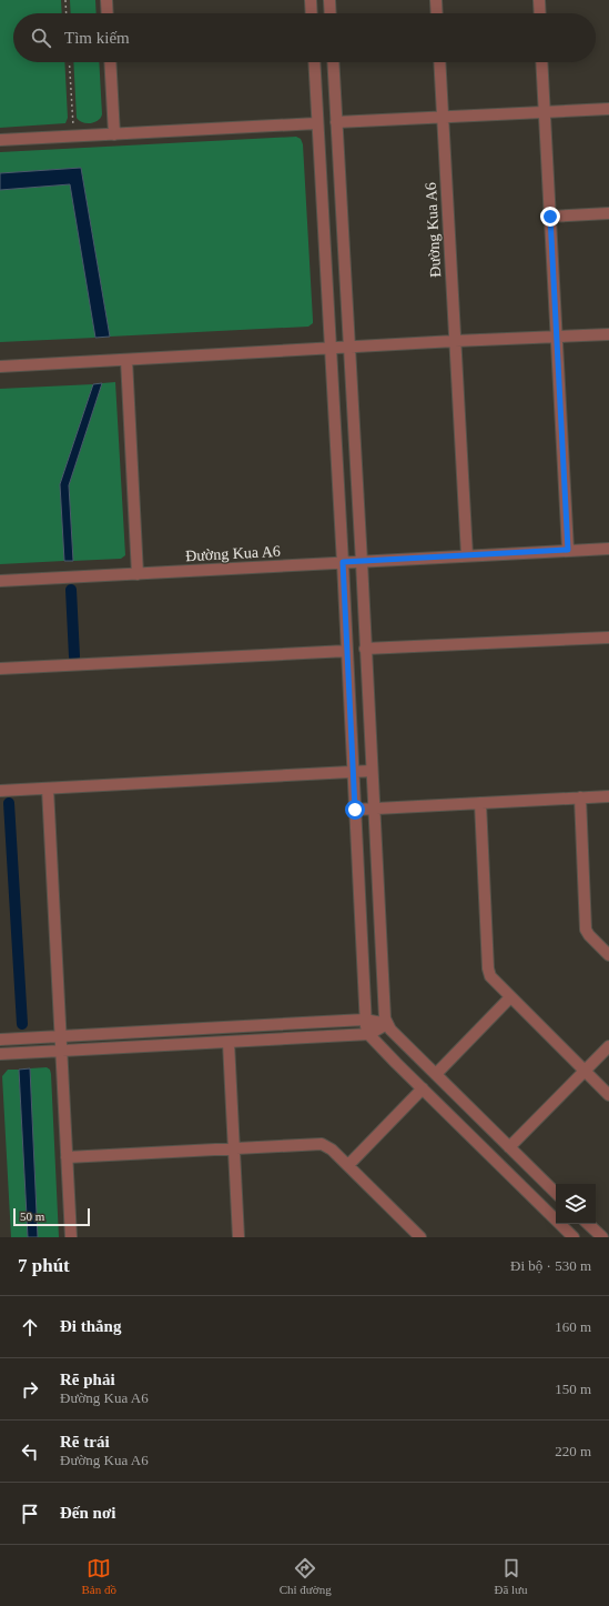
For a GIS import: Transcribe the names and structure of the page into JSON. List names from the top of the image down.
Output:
{
  "streets": {
    "street": ["Đường Kua A6"]
  },
  "scale_bar": "50 m",
  "page": {
    "search": "Tìm kiếm",
    "scale": "50 m",
    "heading": ["7 phút", "Đi bộ · 530 m"],
    "list": [
      ["Đi thẳng", "160 m"],
      ["Rẽ phải", "Đường Kua A6", "150 m"],
      ["Rẽ trái", "Đường Kua A6", "220 m"],
      "Đến nơi"
    ],
    "nav": ["Bản đồ", "Chỉ đường", "Đã lưu"]
  }
}
